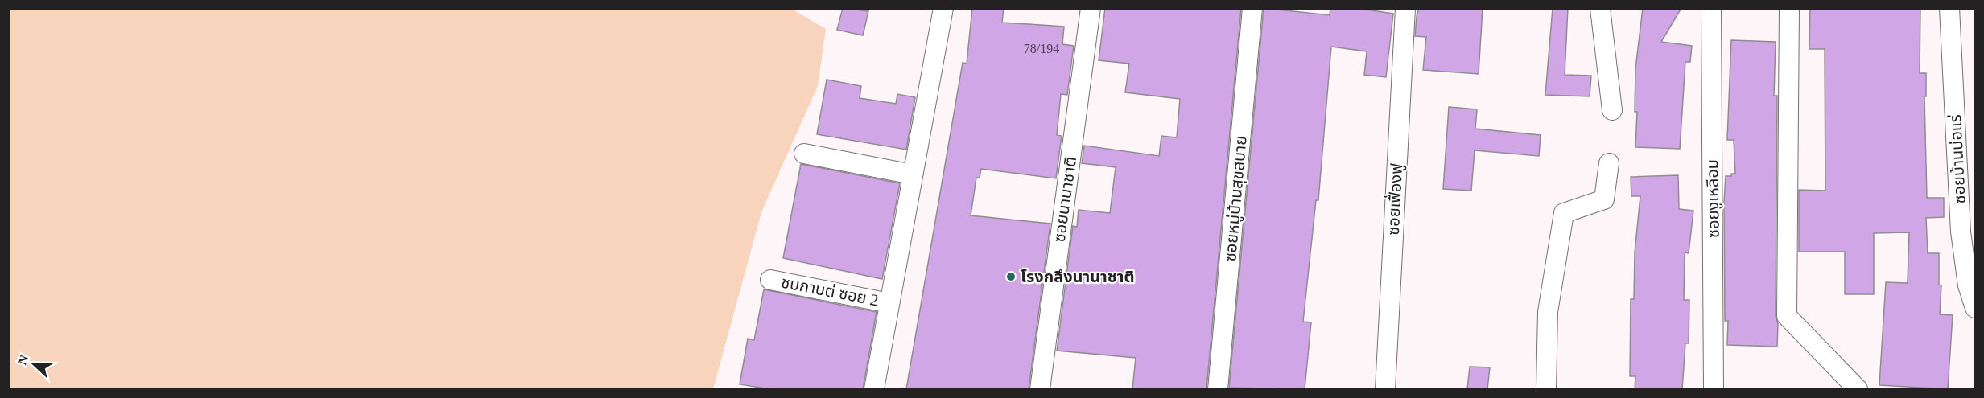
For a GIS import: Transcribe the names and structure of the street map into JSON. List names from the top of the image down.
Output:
{
  "streets": {
    "street": [
      "ซอยบ้านบ่อแร่",
      "ซอยหมู่บ้านสุขสบาย",
      "ซอยงูเหลือม",
      "ซอยนานาชาติ",
      "ซอยเฟื่องฟู",
      "ชบกาบต่ ซอย 2"
    ]
  },
  "places": ["โรงกลึงนานาชาติ"],
  "house_numbers": ["78/194"],
  "north": "left"
}
